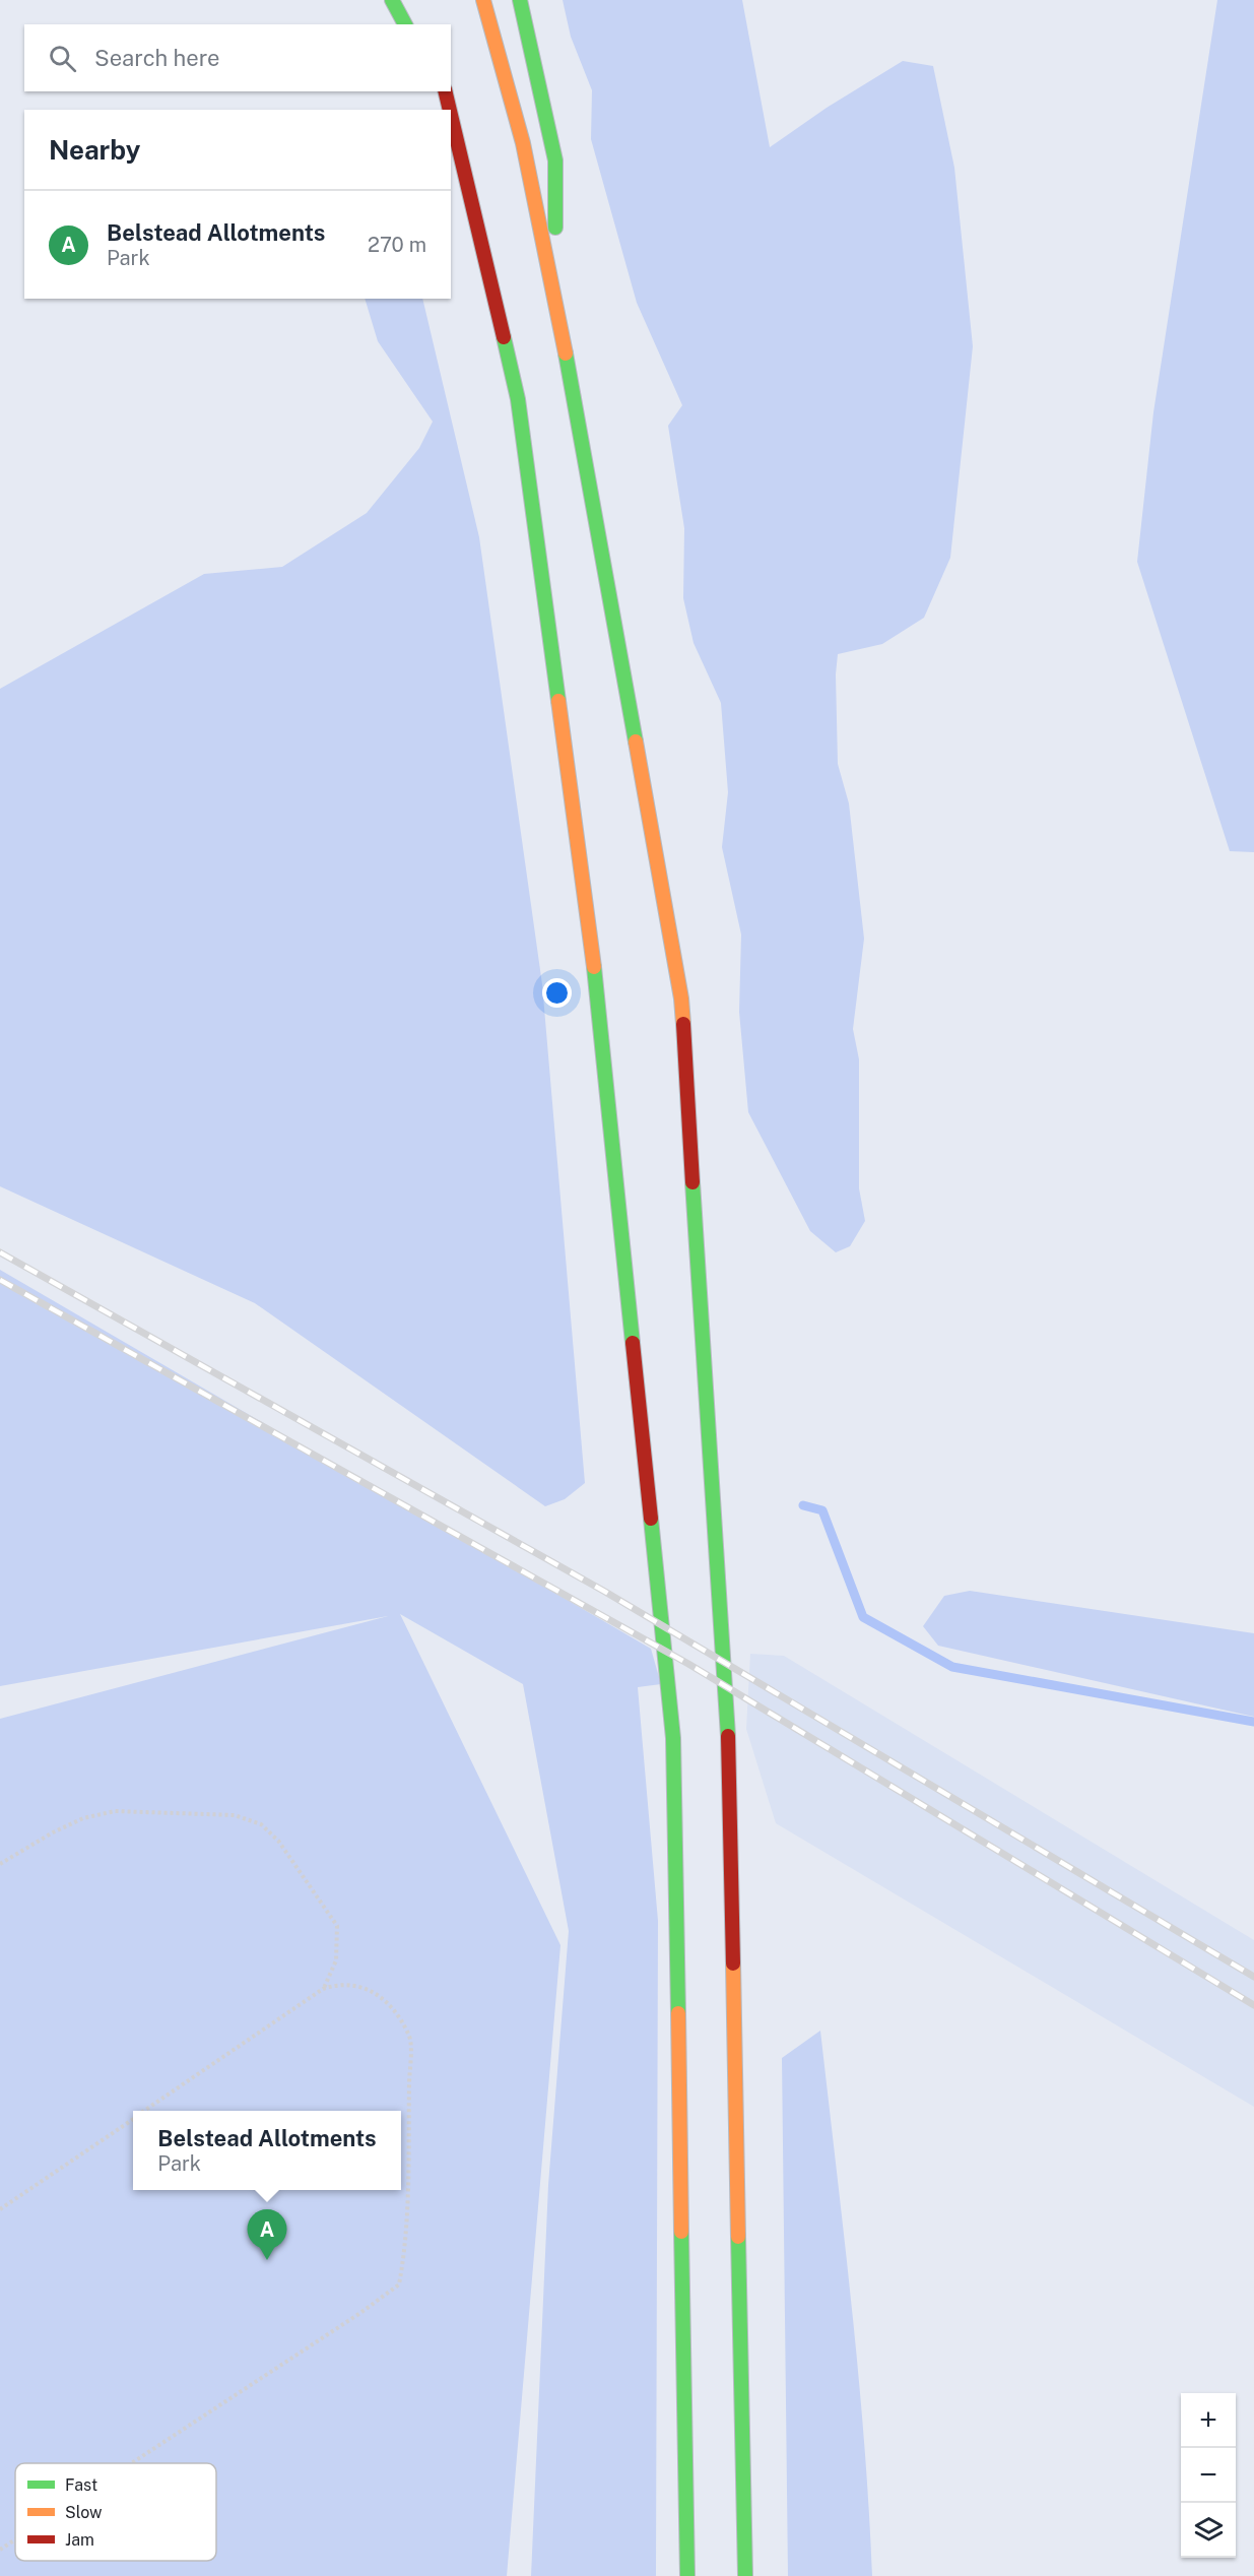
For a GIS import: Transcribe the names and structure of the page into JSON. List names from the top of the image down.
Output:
{
  "legend": ["Fast", "Slow", "Jam"],
  "page": {
    "search": "Search here",
    "heading": "Nearby",
    "list": [
      {
        "mark": "A",
        "name": "Belstead Allotments",
        "note": "Park",
        "value": "270 m"
      }
    ],
    "popup": ["Belstead Allotments", "Park"],
    "pins": "A",
    "map_buttons": ["+", "−"]
  }
}
